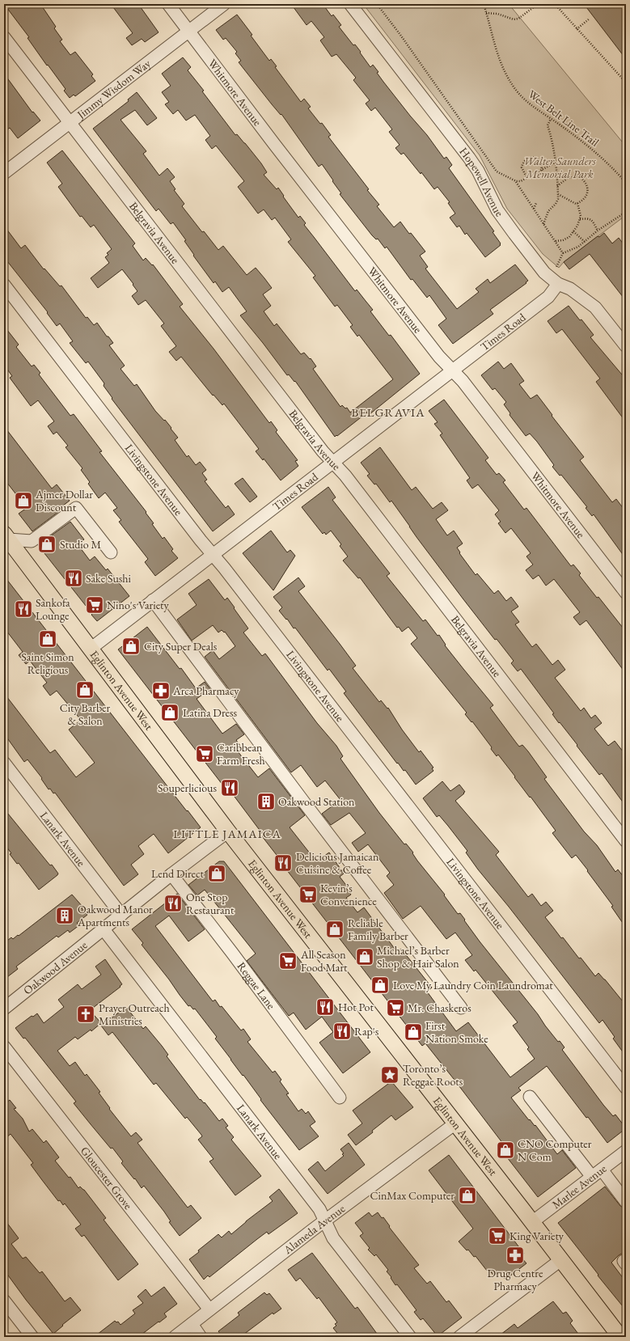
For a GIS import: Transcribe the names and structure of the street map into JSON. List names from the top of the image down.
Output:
{
  "streets": {
    "main road": ["Eglinton Avenue West"],
    "street": [
      "Jimmy Wisdom Way",
      "Whitmore Avenue",
      "Hopewell Avenue",
      "Belgravia Avenue",
      "Times Road",
      "Livingstone Avenue",
      "Lanark Avenue",
      "Oakwood Avenue",
      "Reggae Lane",
      "Gloucester Grove",
      "Marlee Avenue",
      "Alameda Avenue"
    ],
    "path": ["West Belt Line Trail"]
  },
  "crossings": [
    ["Jimmy Wisdom Way", "Whitmore Avenue"],
    ["Jimmy Wisdom Way", "Belgravia Avenue"],
    ["Whitmore Avenue", "Times Road"],
    ["Hopewell Avenue", "Times Road"],
    ["Belgravia Avenue", "Times Road"],
    ["Times Road", "Livingstone Avenue"],
    ["Times Road", "Eglinton Avenue West"],
    ["Eglinton Avenue West", "Oakwood Avenue"],
    ["Eglinton Avenue West", "Marlee Avenue"],
    ["Eglinton Avenue West", "Alameda Avenue"],
    ["Lanark Avenue", "Oakwood Avenue"],
    ["Lanark Avenue", "Alameda Avenue"],
    ["Oakwood Avenue", "Reggae Lane"],
    ["Gloucester Grove", "Alameda Avenue"]
  ],
  "districts": ["BELGRAVIA", "LITTLE JAMAICA"],
  "parks": ["Walter Saunders Memorial Park"],
  "places": {
    "shop": [
      "Ajmer Dollar Discount",
      "Studio M",
      "Saint Simon Religious",
      "City Super Deals",
      "City Barber & Salon",
      "Latina Dress",
      "Lend Direct",
      "Reliable Family Barber",
      "Michael’s Barber Shop & Hair Salon",
      "Love My Laundry Coin Laundromat",
      "First Nation Smoke",
      "CNO Computer N Com",
      "CinMax Computer"
    ],
    "restaurant": [
      "Sake Sushi",
      "Sankofa Lounge",
      "Souperlicious",
      "Delicious Jamaican Cuisine & Coffee",
      "One Stop Restaurant",
      "Hot Pot",
      "Rap's"
    ],
    "supermarket": [
      "Nino's Variety",
      "Caribbean Farm Fresh",
      "Kevin’s Convenience",
      "All Season Food Mart",
      "Mr. Chaskeros",
      "King Variety"
    ],
    "pharmacy": ["Arca Pharmacy", "Drug Centre Pharmacy"],
    "building": ["Oakwood Station", "Oakwood Manor Apartments"],
    "church": ["Prayer Outreach Ministries"],
    "place": ["Toronto’s Reggae Roots"]
  }
}
